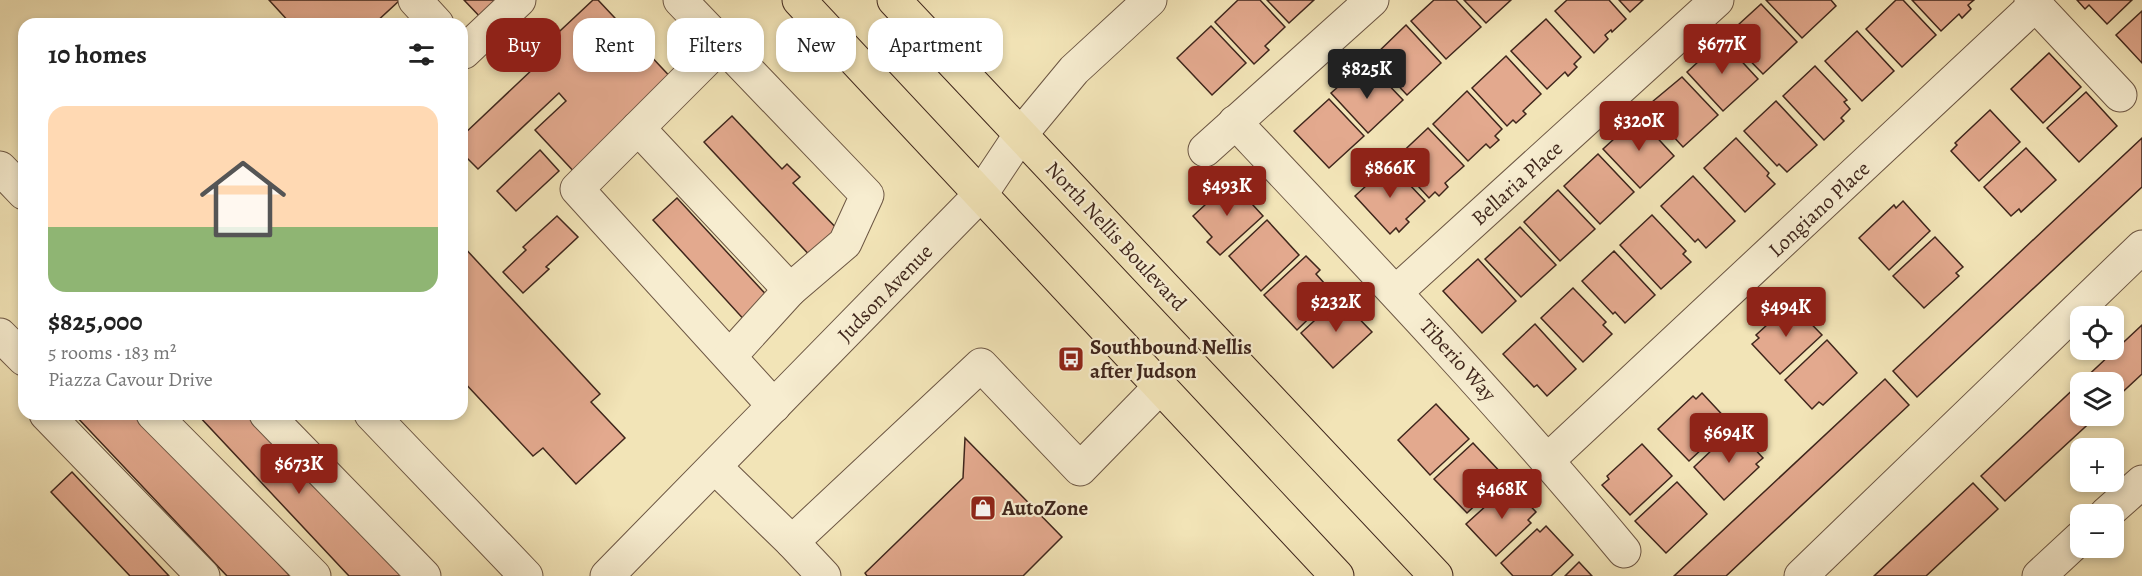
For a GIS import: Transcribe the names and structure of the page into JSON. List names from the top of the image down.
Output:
{
  "streets": {
    "main road": ["North Nellis Boulevard"],
    "street": [
      "Bellaria Place",
      "Longiano Place",
      "Judson Avenue",
      "Tiberio Way"
    ]
  },
  "crossings": [
    ["Bellaria Place", "Tiberio Way"],
    ["Longiano Place", "Tiberio Way"],
    ["North Nellis Boulevard", "Judson Avenue"]
  ],
  "places": {
    "bus stop": ["Southbound Nellis after Judson"],
    "shop": ["AutoZone"]
  },
  "page": {
    "chip": [
      "Buy",
      "Rent",
      "Filters",
      "New",
      "Apartment"
    ],
    "heading": "10 homes",
    "price": [
      "$677K",
      "$825K",
      "$320K",
      "$866K",
      "$493K",
      "$232K",
      "$494K",
      "$694K",
      "$673K",
      "$468K"
    ],
    "list": [
      {
        "name": "$825,000",
        "note": "5 rooms · 183 m² · Piazza Cavour Drive"
      }
    ],
    "map_buttons": ["+", "−"]
  }
}
